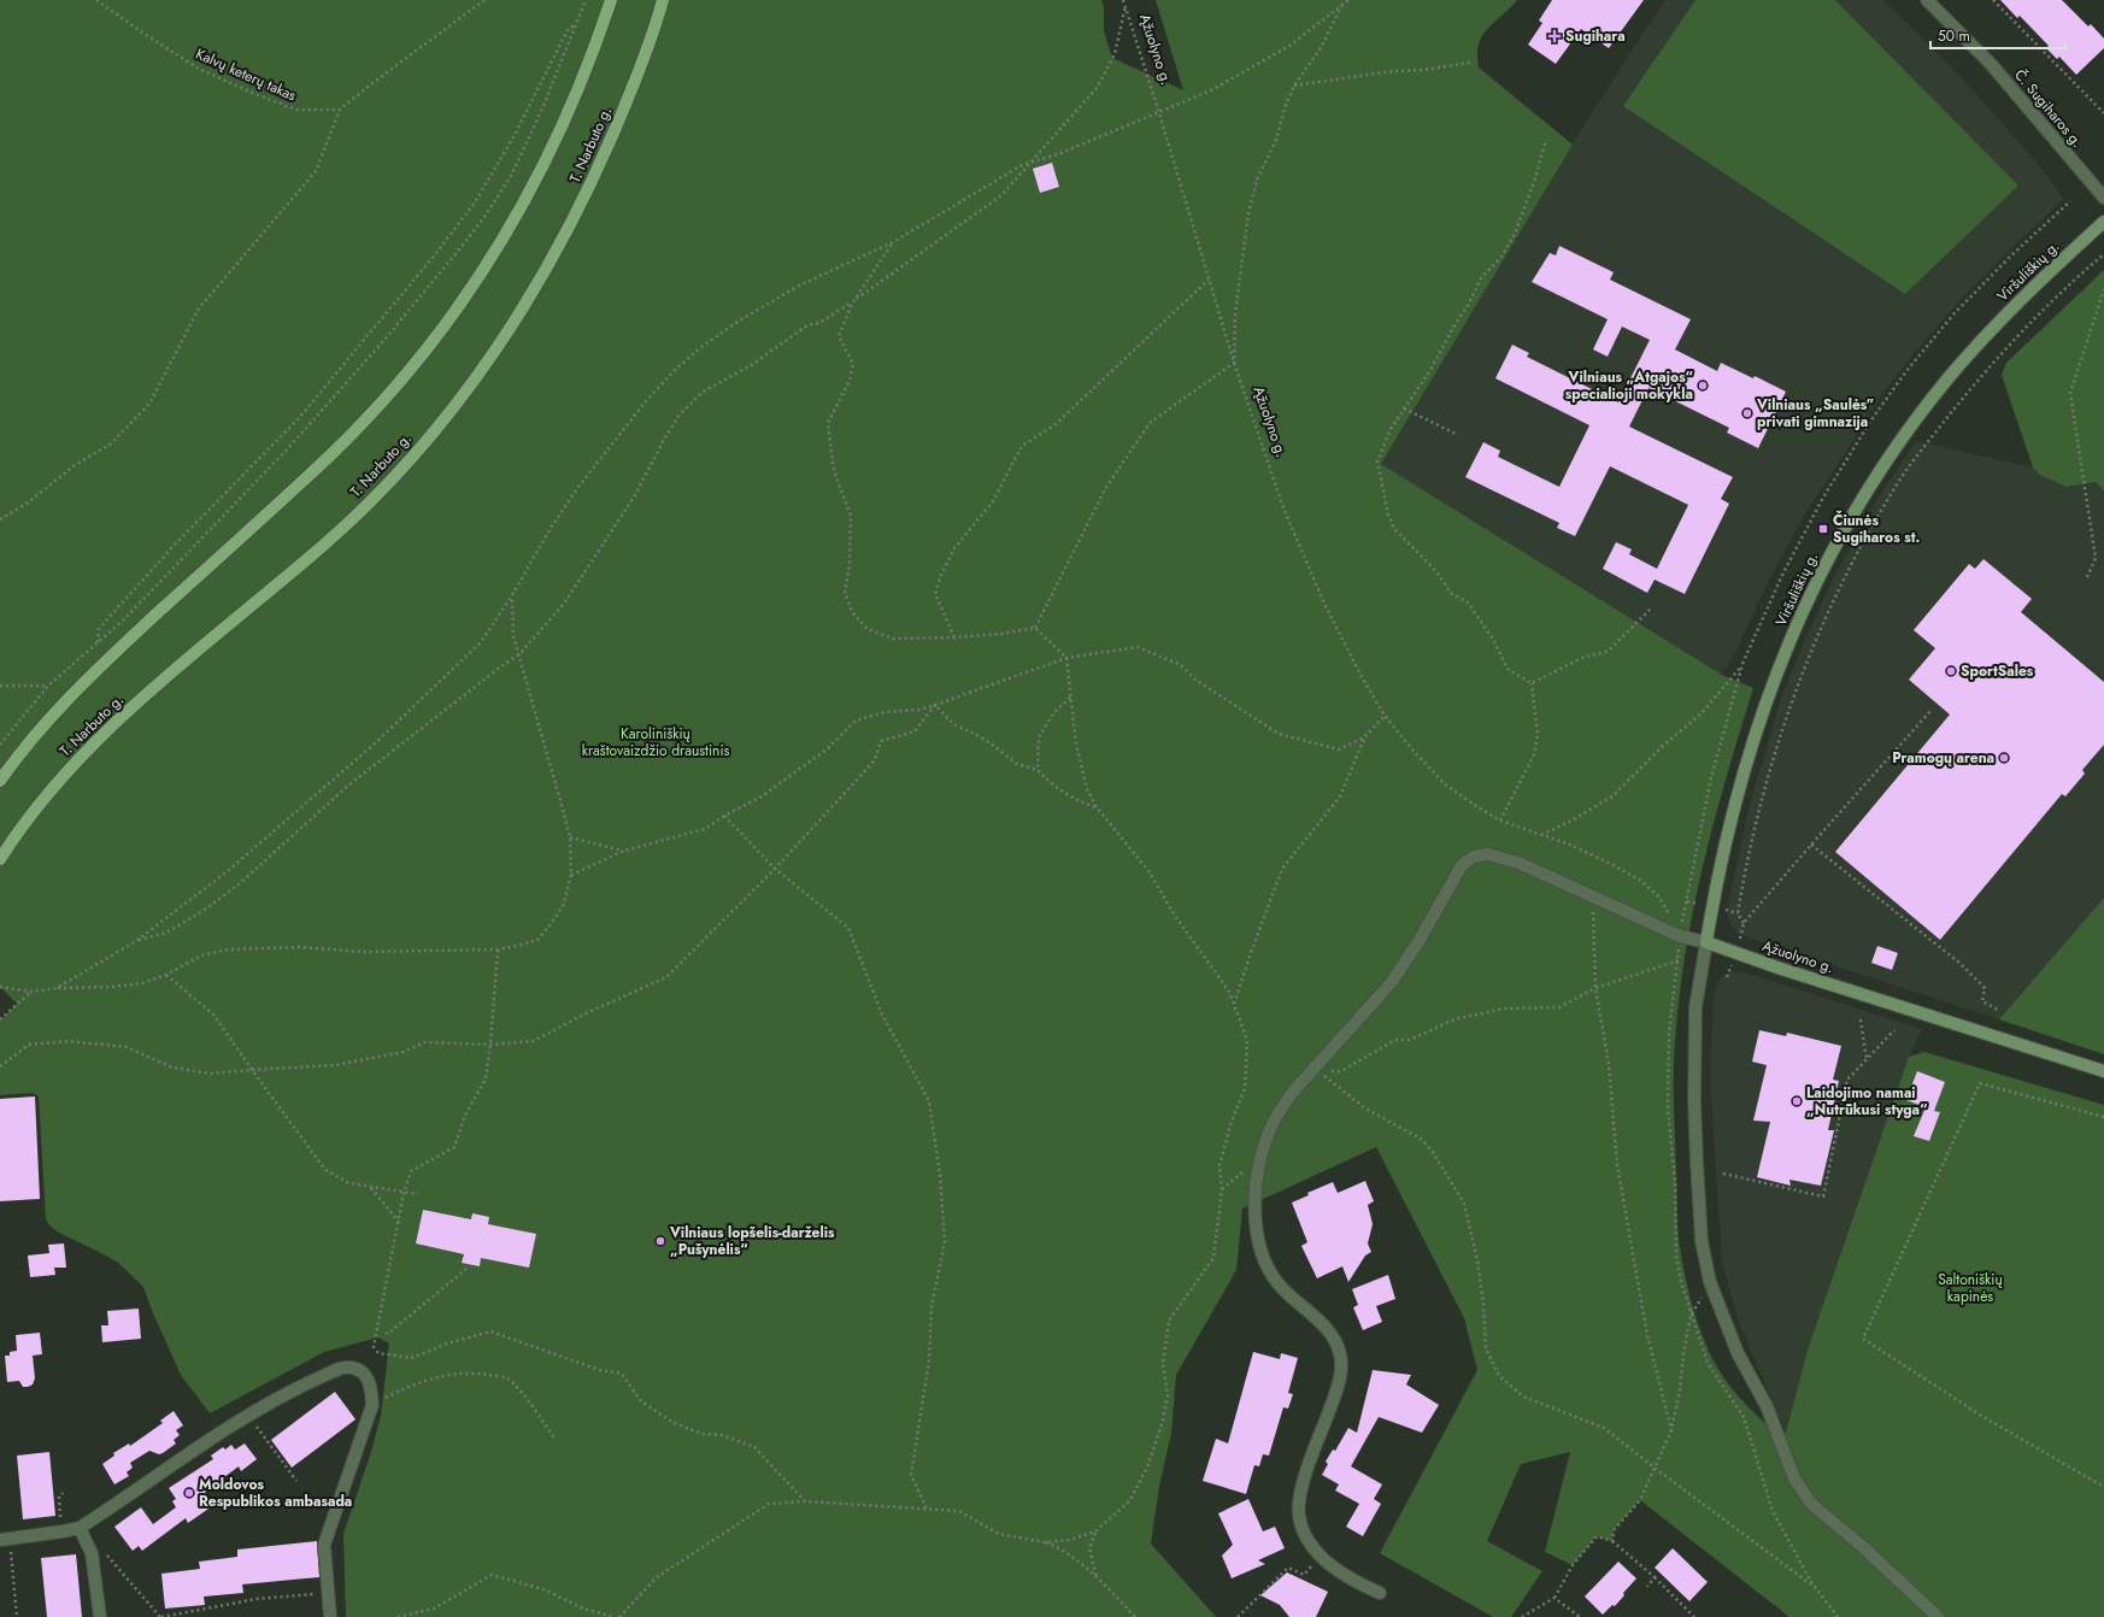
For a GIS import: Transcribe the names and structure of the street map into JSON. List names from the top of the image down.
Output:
{
  "streets": {
    "main road": ["Ąžuolyno g.", "T. Narbuto g.", "Viršuliškių g."],
    "street": ["Č. Sugiharos g."],
    "path": ["Kalvų keterų takas"]
  },
  "crossings": [
    ["Ąžuolyno g.", "Viršuliškių g."]
  ],
  "parks": ["Karoliniškių kraštovaizdžio draustinis", "Saltoniškių kapinės"],
  "places": {
    "health": ["Sugihara"],
    "other": [
      "Vilniaus „Atgajos“ specialioji mokykla",
      "Vilniaus „Saulės” privati gimnazija",
      "SportSales",
      "Pramogų arena",
      "Laidojimo namai „Nutrūkusi styga“",
      "Vilniaus lopšelis-darželis „Pušynėlis“",
      "Moldovos Respublikos ambasada"
    ],
    "transit": ["Čiunės Sugiharos st."]
  },
  "scale_bar": "50 m"
}
